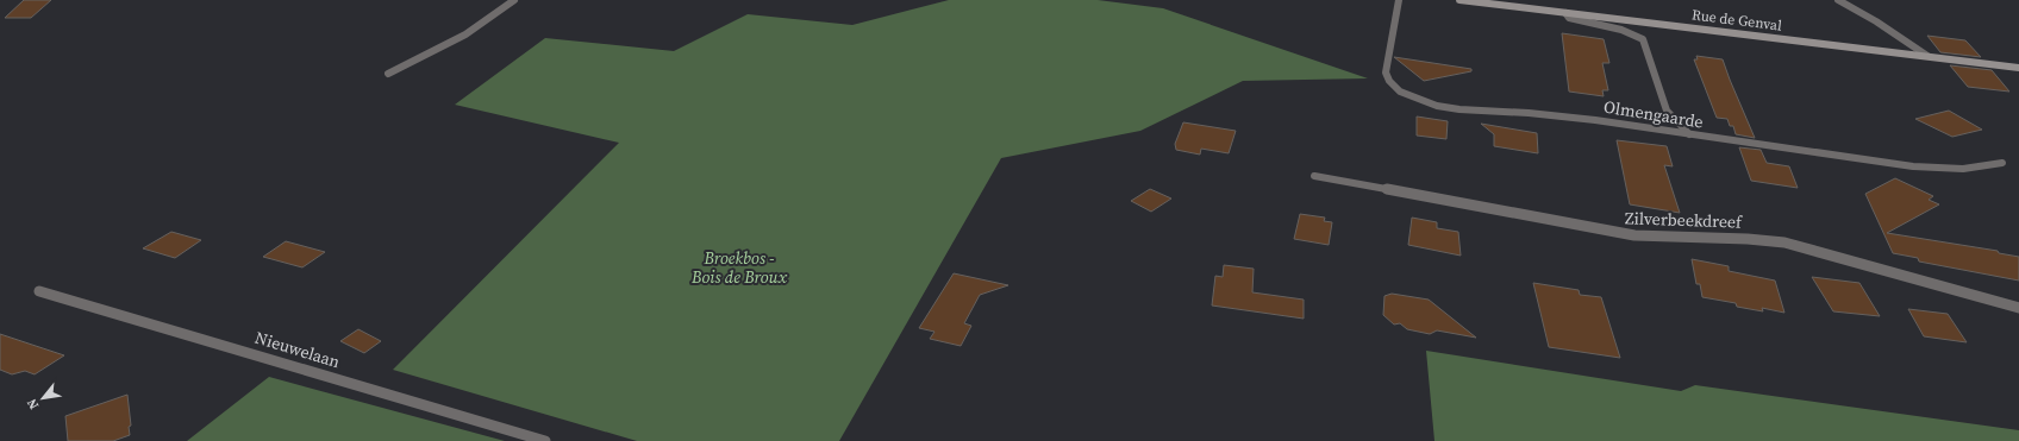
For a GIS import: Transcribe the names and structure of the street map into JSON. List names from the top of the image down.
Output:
{
  "streets": {
    "street": [
      "Rue de Genval",
      "Olmengaarde",
      "Zilverbeekdreef",
      "Nieuwelaan"
    ]
  },
  "parks": ["Broekbos - Bois de Broux"],
  "north": "bottom left"
}
